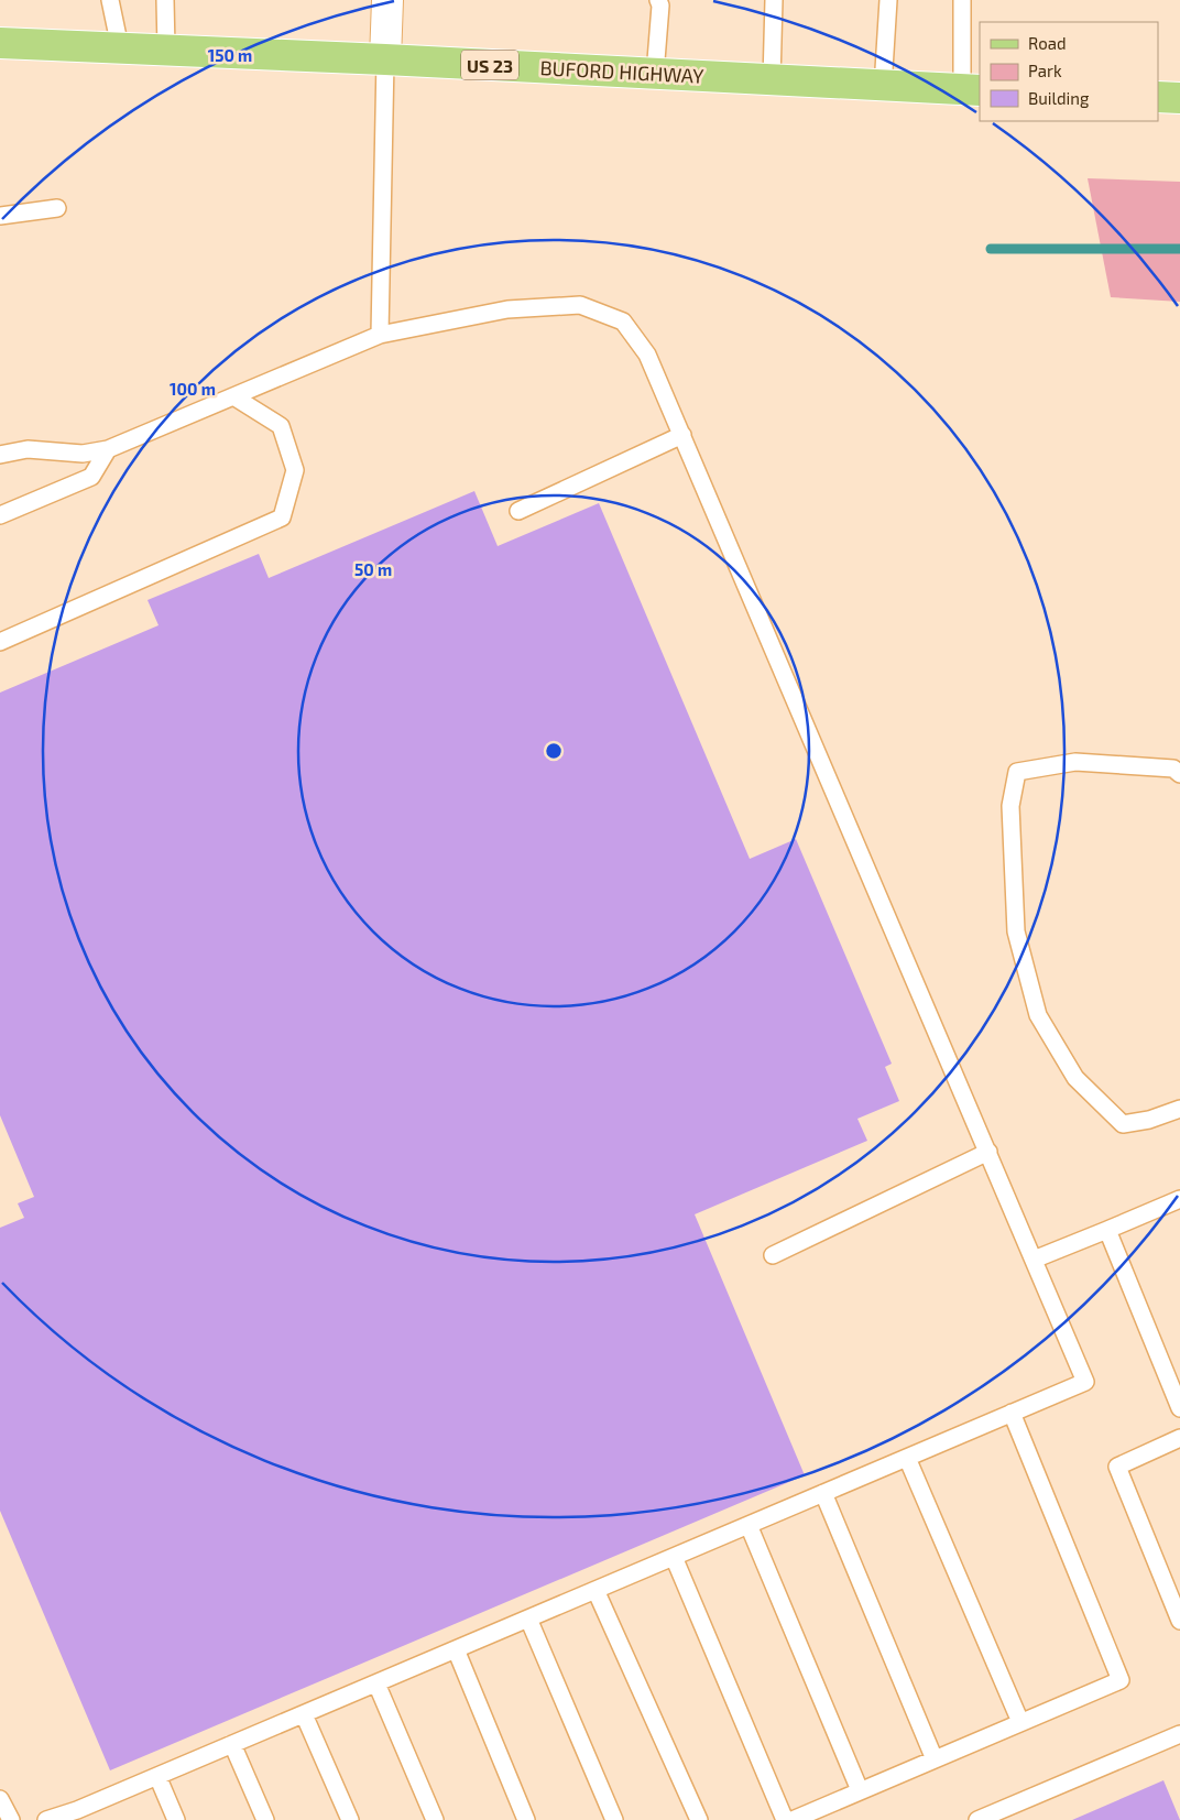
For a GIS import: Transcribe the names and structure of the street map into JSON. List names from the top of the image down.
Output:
{
  "streets": {
    "main road": ["US 23", "BUFORD HIGHWAY"]
  },
  "legend": ["Road", "Park", "Building"],
  "rings": ["150 m", "100 m", "50 m"]
}
